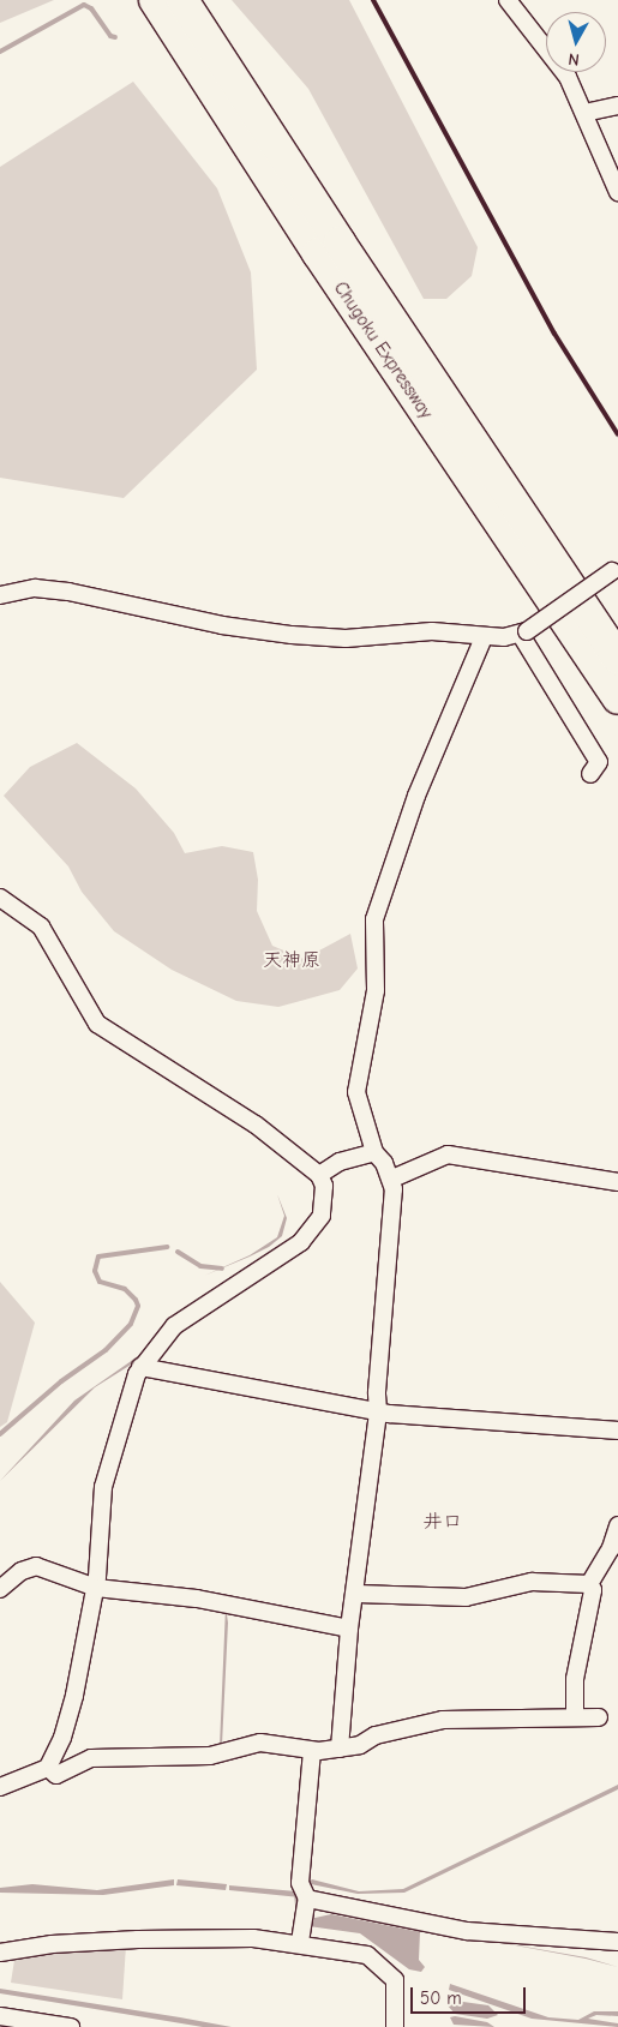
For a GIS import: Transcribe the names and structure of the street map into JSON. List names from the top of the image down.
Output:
{
  "streets": {
    "highway": ["Chugoku Expressway"]
  },
  "districts": ["天神原", "井口"],
  "scale_bar": "50 m",
  "north": "bottom"
}
